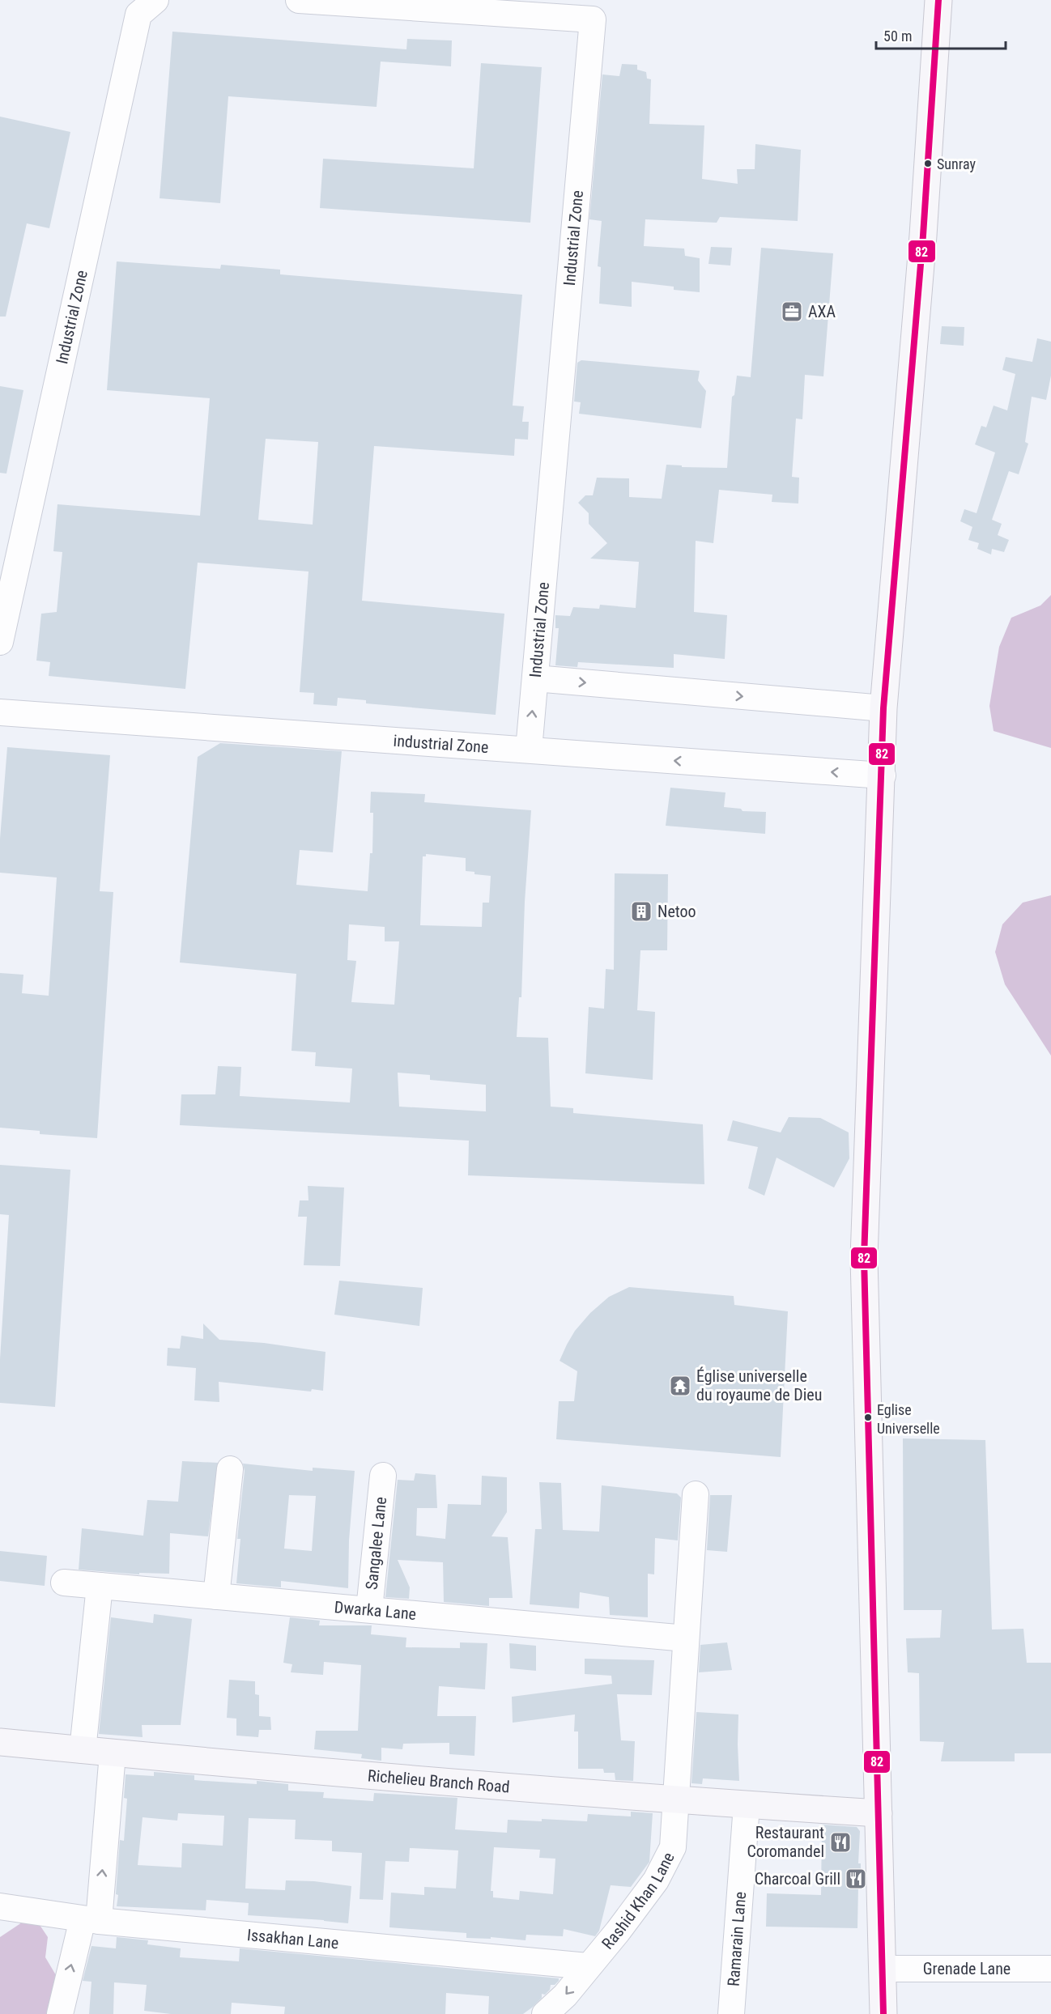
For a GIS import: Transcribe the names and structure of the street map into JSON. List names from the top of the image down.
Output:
{
  "streets": {
    "main road": ["Richelieu Branch Road"],
    "street": [
      "Industrial Zone",
      "industrial Zone",
      "Sangalee Lane",
      "Dwarka Lane",
      "Rashid Khan Lane",
      "Issakhan Lane",
      "Ramarain Lane",
      "Grenade Lane"
    ]
  },
  "crossings": [
    ["Industrial Zone", "industrial Zone"],
    ["Sangalee Lane", "Dwarka Lane"],
    ["Dwarka Lane", "Rashid Khan Lane"],
    ["Richelieu Branch Road", "Rashid Khan Lane"],
    ["Richelieu Branch Road", "Ramarain Lane"],
    ["Rashid Khan Lane", "Issakhan Lane"]
  ],
  "places": {
    "other": ["Sunray", "Eglise Universelle"],
    "office": ["AXA"],
    "building": ["Netoo"],
    "temple": ["Église universelle du royaume de Dieu"],
    "restaurant": ["Restaurant Coromandel", "Charcoal Grill"]
  },
  "lines": ["transit line 82"],
  "scale_bar": "50 m"
}
